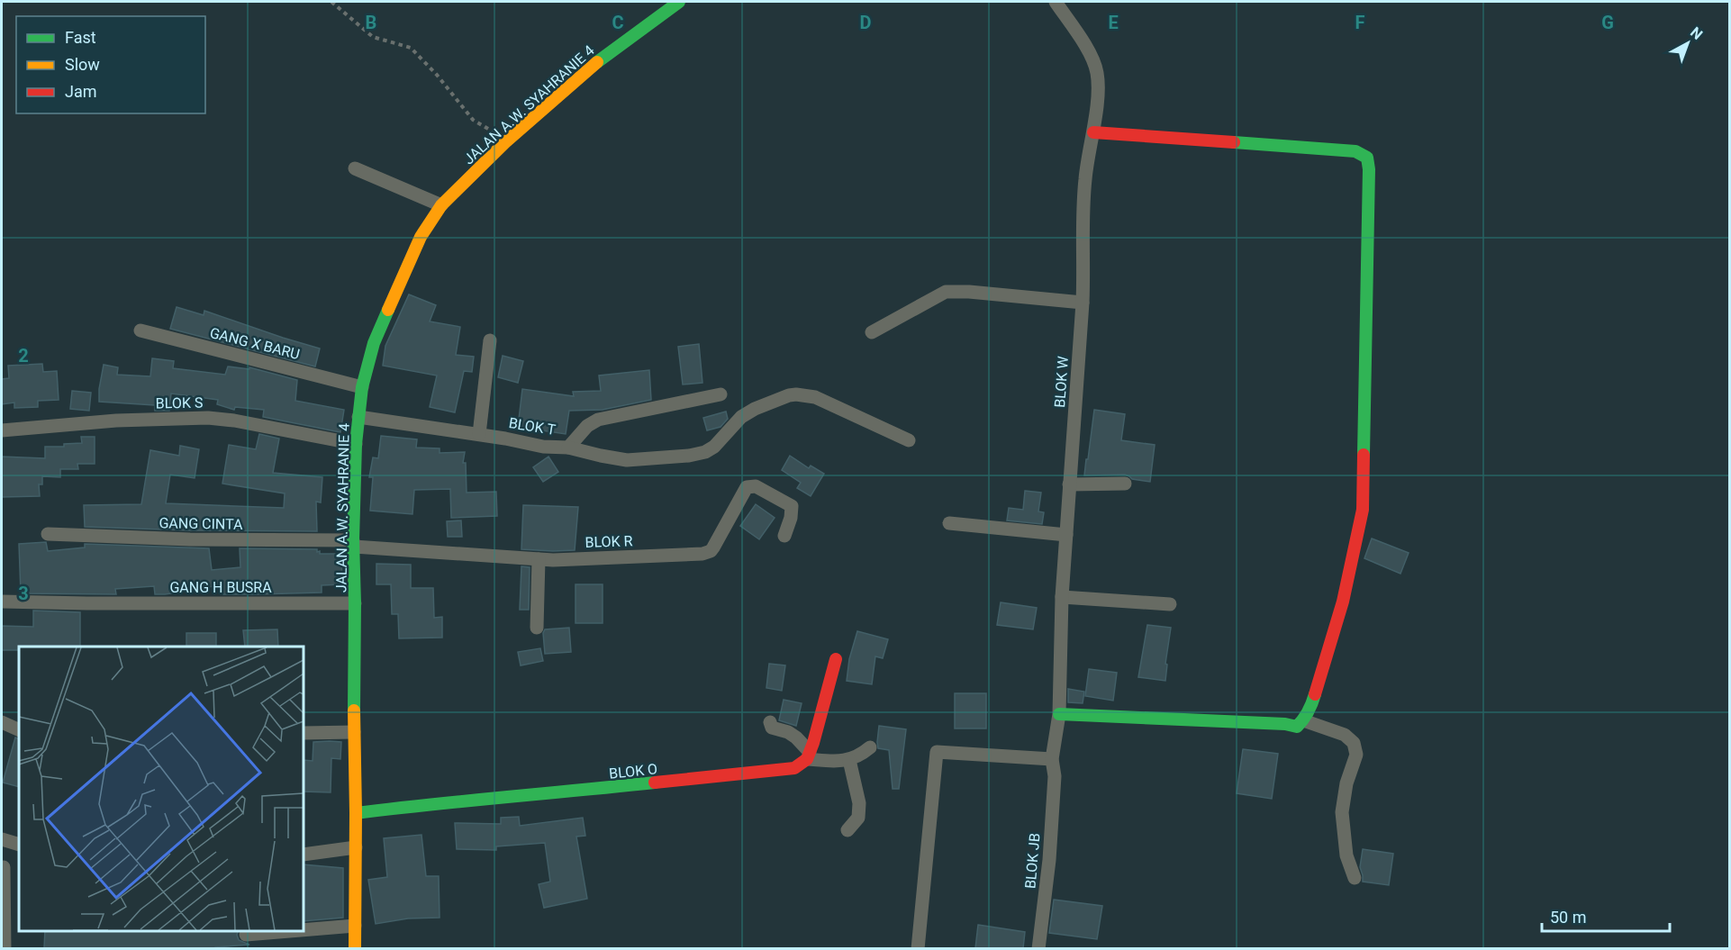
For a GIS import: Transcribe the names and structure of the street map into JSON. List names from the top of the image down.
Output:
{
  "streets": {
    "street": [
      "JALAN A.W. SYAHRANIE 4",
      "GANG X BARU",
      "BLOK W",
      "BLOK S",
      "BLOK T",
      "GANG CINTA",
      "BLOK R",
      "GANG H BUSRA",
      "BLOK O",
      "BLOK JB"
    ]
  },
  "crossings": [
    ["JALAN A.W. SYAHRANIE 4", "GANG X BARU"],
    ["JALAN A.W. SYAHRANIE 4", "BLOK S"],
    ["JALAN A.W. SYAHRANIE 4", "BLOK T"],
    ["JALAN A.W. SYAHRANIE 4", "GANG CINTA"],
    ["JALAN A.W. SYAHRANIE 4", "BLOK R"],
    ["JALAN A.W. SYAHRANIE 4", "GANG H BUSRA"],
    ["JALAN A.W. SYAHRANIE 4", "BLOK O"],
    ["BLOK W", "BLOK JB"],
    ["GANG CINTA", "BLOK R"]
  ],
  "legend": ["Fast", "Slow", "Jam"],
  "scale_bar": "50 m",
  "north": "top right",
  "grid": {
    "columns": [
      "B",
      "C",
      "D",
      "E",
      "F",
      "G"
    ],
    "rows": ["2", "3"]
  }
}
